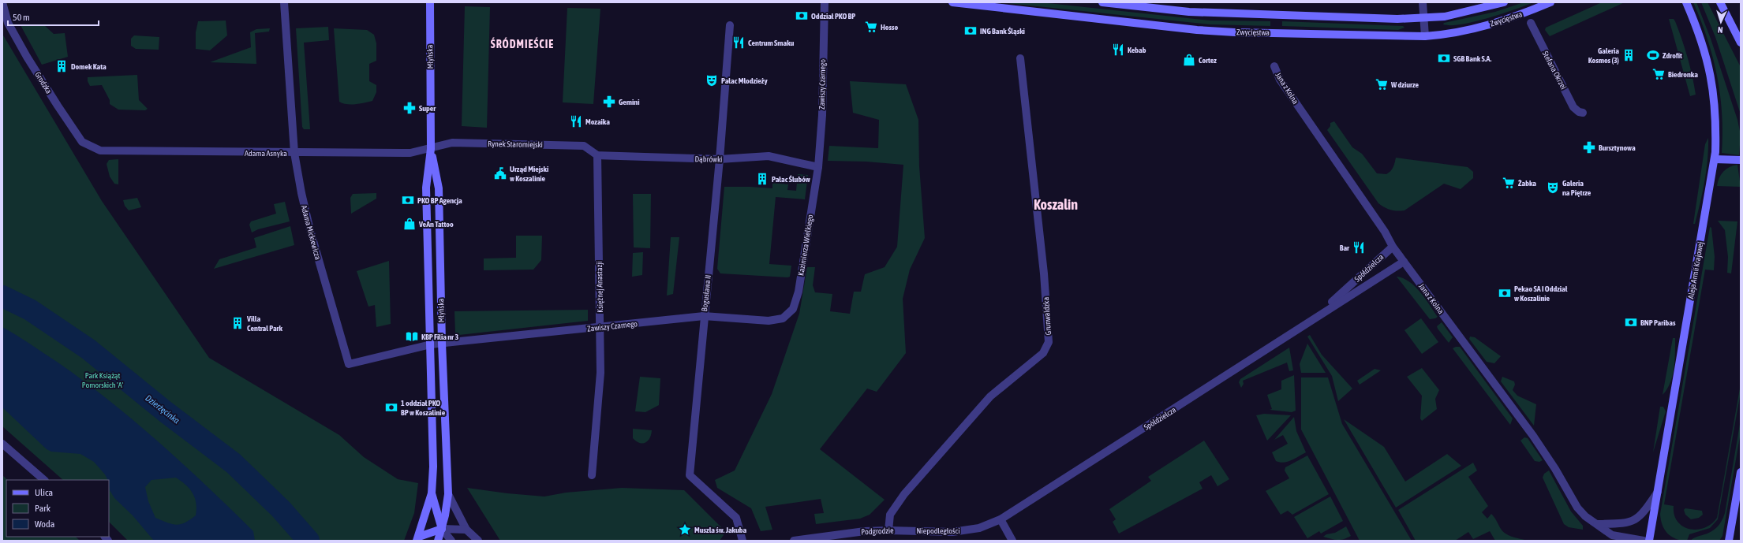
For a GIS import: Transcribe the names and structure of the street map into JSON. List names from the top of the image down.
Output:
{
  "streets": {
    "street": [
      "Zwycięstwa",
      "Młyńska",
      "Stefana Okrzei",
      "Grodzka",
      "Zawiszy Czarnego",
      "Jana z Kolna",
      "Rynek Staromiejski",
      "Adama Asnyka",
      "Dąbrówki",
      "Adama Mickiewicza",
      "Kazimierza Wielkiego",
      "Spółdzielcza",
      "Aleja Armii Krajowej",
      "Księżnej Anastazji",
      "Bogusława II",
      "Grunwaldzka",
      "Niepodległości",
      "Podgrodzie"
    ]
  },
  "crossings": [
    ["Młyńska", "Zawiszy Czarnego"],
    ["Młyńska", "Rynek Staromiejski"],
    ["Młyńska", "Adama Asnyka"],
    ["Młyńska", "Adama Mickiewicza"],
    ["Grodzka", "Adama Asnyka"],
    ["Zawiszy Czarnego", "Dąbrówki"],
    ["Zawiszy Czarnego", "Adama Mickiewicza"],
    ["Zawiszy Czarnego", "Kazimierza Wielkiego"],
    ["Zawiszy Czarnego", "Księżnej Anastazji"],
    ["Zawiszy Czarnego", "Bogusława II"],
    ["Jana z Kolna", "Spółdzielcza"],
    ["Rynek Staromiejski", "Adama Asnyka"],
    ["Rynek Staromiejski", "Dąbrówki"],
    ["Rynek Staromiejski", "Księżnej Anastazji"],
    ["Adama Asnyka", "Adama Mickiewicza"],
    ["Dąbrówki", "Kazimierza Wielkiego"],
    ["Dąbrówki", "Księżnej Anastazji"],
    ["Dąbrówki", "Bogusława II"],
    ["Spółdzielcza", "Niepodległości"],
    ["Grunwaldzka", "Podgrodzie"],
    ["Niepodległości", "Podgrodzie"]
  ],
  "districts": ["ŚRÓDMIEŚCIE", "Koszalin"],
  "water": ["Dzierżęcinka"],
  "parks": ["Park Książąt Pomorskich 'A'"],
  "places": {
    "bank": [
      "Oddział PKO BP",
      "ING Bank Śląski",
      "SGB Bank S.A.",
      "PKO BP Agencja",
      "Pekao SA I Oddział w Koszalinie",
      "BNP Paribas",
      "1 oddział PKO BP w Koszalinie"
    ],
    "supermarket": [
      "Hosso",
      "Biedronka",
      "W dziurze",
      "Żabka"
    ],
    "restaurant": [
      "Centrum Smaku",
      "Kebab",
      "Mozaika",
      "Bar"
    ],
    "building": [
      "Galeria Kosmos (3)",
      "Domek Kata",
      "Pałac Ślubów",
      "Villa Central Park"
    ],
    "sports": ["Zdrofit"],
    "shop": ["Cortez", "VeAn Tattoo"],
    "theatre": ["Pałac Młodzieży", "Galeria na Piętrze"],
    "pharmacy": ["Gemini", "Super", "Bursztynowa"],
    "public building": ["Urząd Miejski w Koszalinie"],
    "library": ["KBP Filia nr 3"],
    "place": ["Muszla św. Jakuba"]
  },
  "legend": ["Ulica", "Park", "Woda"],
  "scale_bar": "50 m",
  "north": "bottom"
}
